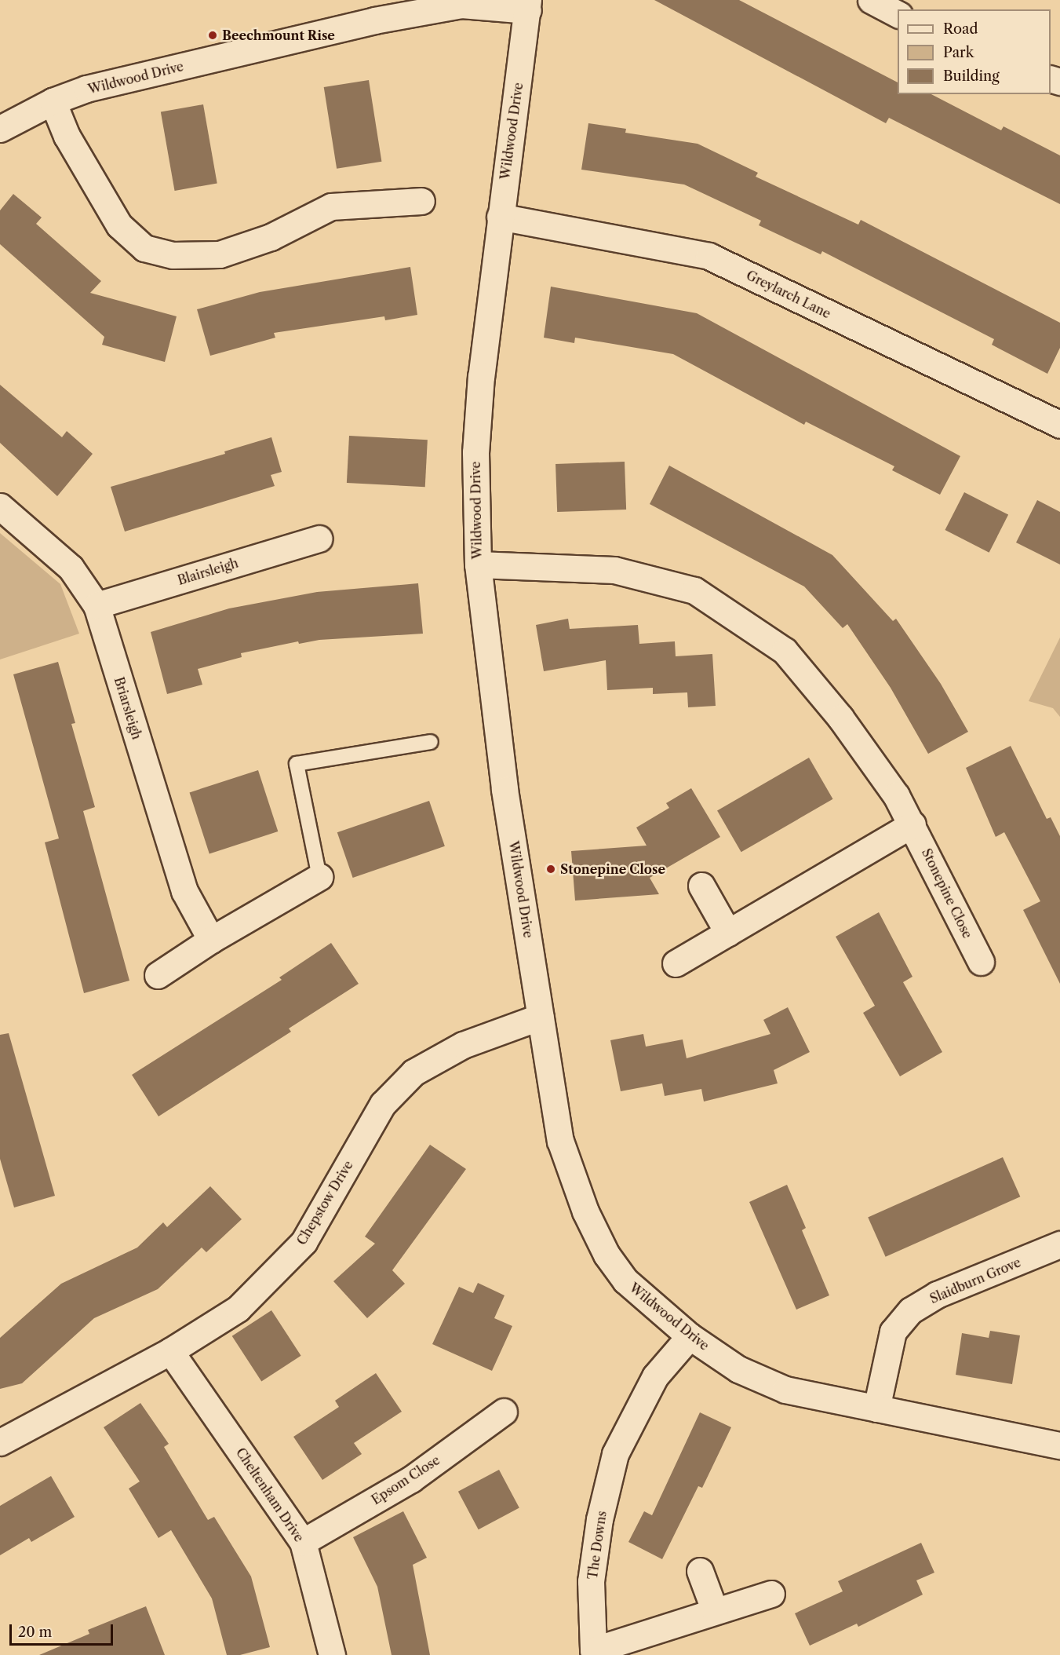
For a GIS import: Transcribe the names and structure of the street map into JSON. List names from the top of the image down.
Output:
{
  "streets": {
    "street": [
      "Wildwood Drive",
      "Greylarch Lane",
      "Blairsleigh",
      "Briarsleigh",
      "Stonepine Close",
      "Chepstow Drive",
      "Slaidburn Grove",
      "Epsom Close",
      "Cheltenham Drive",
      "The Downs"
    ]
  },
  "crossings": [
    ["Wildwood Drive", "Greylarch Lane"],
    ["Wildwood Drive", "Stonepine Close"],
    ["Wildwood Drive", "Chepstow Drive"],
    ["Wildwood Drive", "Slaidburn Grove"],
    ["Wildwood Drive", "The Downs"],
    ["Blairsleigh", "Briarsleigh"],
    ["Chepstow Drive", "Cheltenham Drive"],
    ["Epsom Close", "Cheltenham Drive"]
  ],
  "places": ["Beechmount Rise", "Stonepine Close"],
  "legend": ["Road", "Park", "Building"],
  "scale_bar": "20 m"
}
